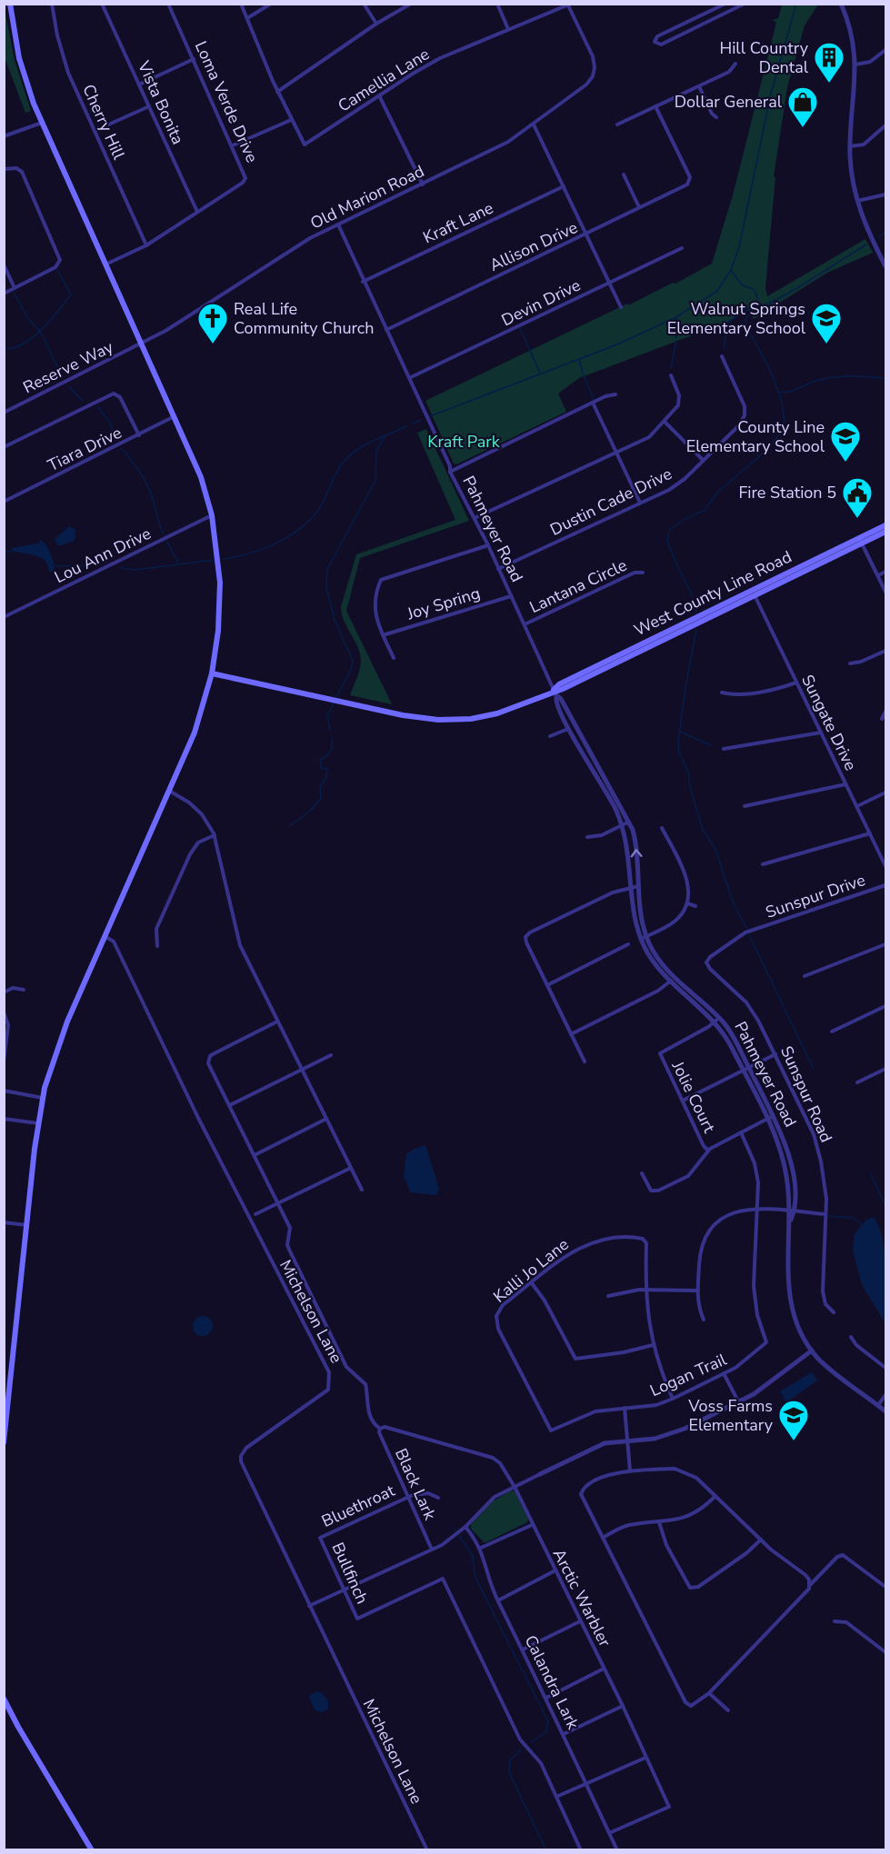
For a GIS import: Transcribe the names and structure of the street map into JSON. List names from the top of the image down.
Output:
{
  "streets": {
    "main road": ["West County Line Road"],
    "street": [
      "Camellia Lane",
      "Loma Verde Drive",
      "Vista Bonita",
      "Cherry Hill",
      "Old Marion Road",
      "Kraft Lane",
      "Allison Drive",
      "Devin Drive",
      "Reserve Way",
      "Tiara Drive",
      "Dustin Cade Drive",
      "Pahmeyer Road",
      "Lou Ann Drive",
      "Lantana Circle",
      "Joy Spring",
      "Sungate Drive",
      "Sunspur Drive",
      "Sunspur Road",
      "Jolie Court",
      "Kalli Jo Lane",
      "Michelson Lane",
      "Logan Trail",
      "Black Lark",
      "Bluethroat",
      "Bullfinch",
      "Arctic Warbler",
      "Calandra Lark"
    ]
  },
  "crossings": [
    ["Camellia Lane", "Old Marion Road"],
    ["Loma Verde Drive", "Vista Bonita"],
    ["Loma Verde Drive", "Cherry Hill"],
    ["Old Marion Road", "Reserve Way"],
    ["Old Marion Road", "Pahmeyer Road"],
    ["Kraft Lane", "Pahmeyer Road"],
    ["Allison Drive", "Pahmeyer Road"],
    ["Devin Drive", "Pahmeyer Road"],
    ["Dustin Cade Drive", "Pahmeyer Road"],
    ["Pahmeyer Road", "Lantana Circle"],
    ["Pahmeyer Road", "West County Line Road"],
    ["Pahmeyer Road", "Joy Spring"],
    ["Pahmeyer Road", "Jolie Court"],
    ["West County Line Road", "Sungate Drive"],
    ["Sunspur Drive", "Sunspur Road"],
    ["Kalli Jo Lane", "Logan Trail"],
    ["Black Lark", "Bluethroat"],
    ["Black Lark", "Arctic Warbler"],
    ["Bluethroat", "Bullfinch"],
    ["Arctic Warbler", "Calandra Lark"]
  ],
  "parks": ["Kraft Park"],
  "places": {
    "building": ["Hill Country Dental"],
    "shop": ["Dollar General"],
    "church": ["Real Life Community Church"],
    "school or university": ["Walnut Springs Elementary School", "County Line Elementary School", "Voss Farms Elementary"],
    "public building": ["Fire Station 5"]
  }
}
